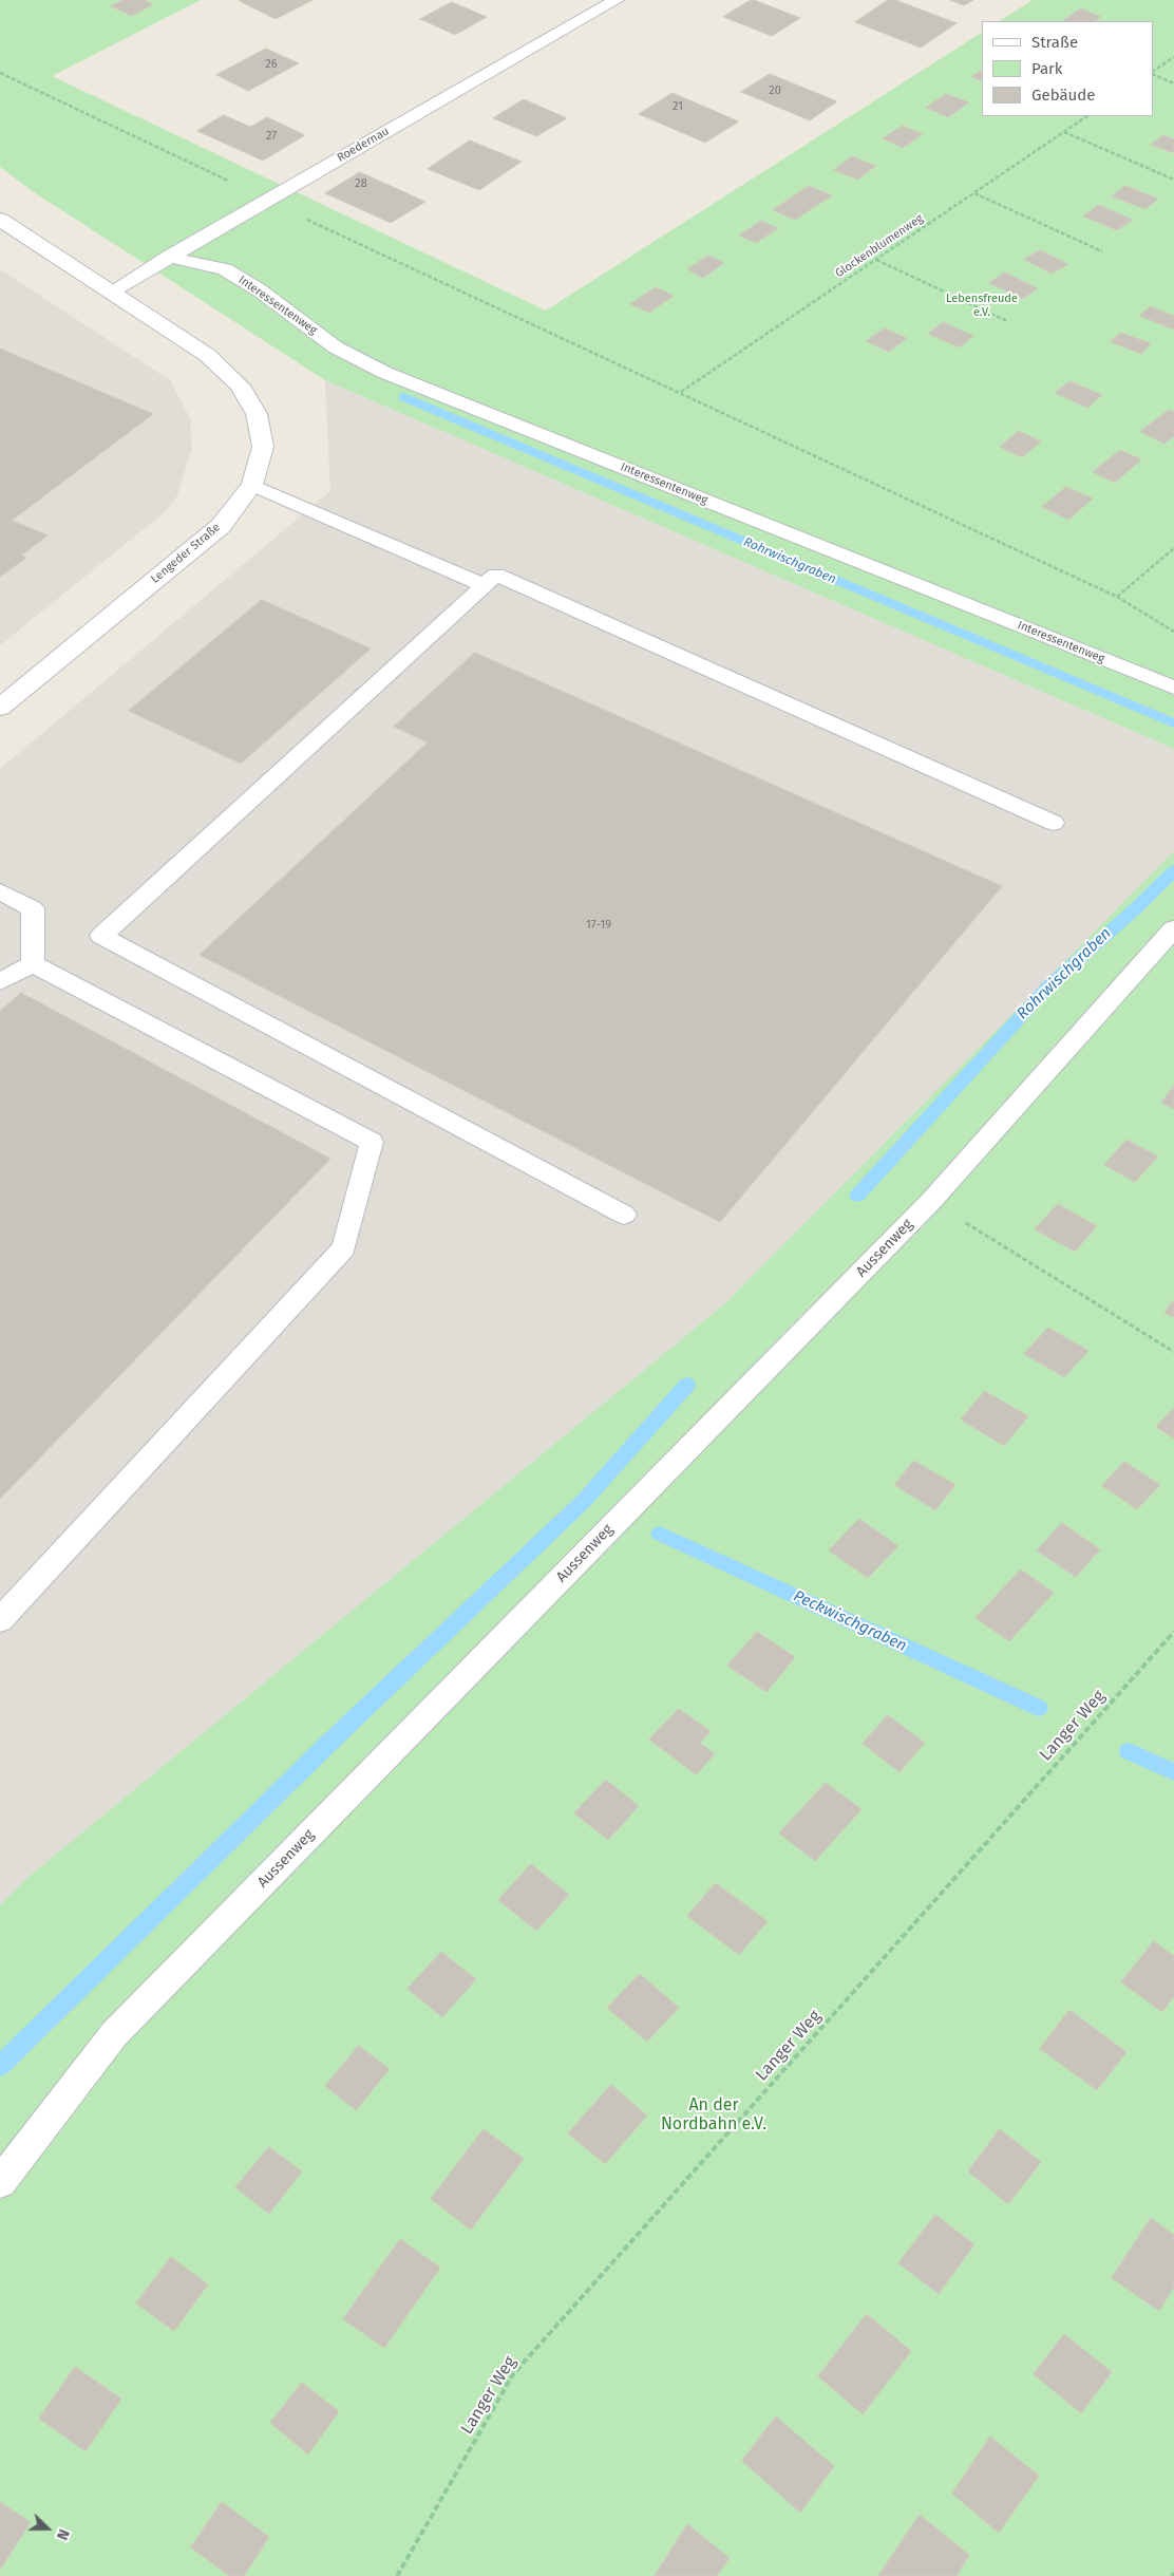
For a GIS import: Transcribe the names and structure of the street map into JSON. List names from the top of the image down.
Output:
{
  "streets": {
    "street": ["Lengeder Straße"],
    "lane": ["Roedernau", "Interessentenweg", "Aussenweg"],
    "path": ["Glockenblumenweg", "Langer Weg"]
  },
  "crossings": [
    ["Roedernau", "Interessentenweg"],
    ["Roedernau", "Lengeder Straße"]
  ],
  "water": ["Rohrwischgraben", "Peckwischgraben"],
  "parks": ["Lebensfreude e.V.", "An der Nordbahn e.V."],
  "house_numbers": [
    "26",
    "20",
    "21",
    "27",
    "28",
    "17-19"
  ],
  "legend": ["Straße", "Park", "Gebäude"],
  "north": "right"
}
